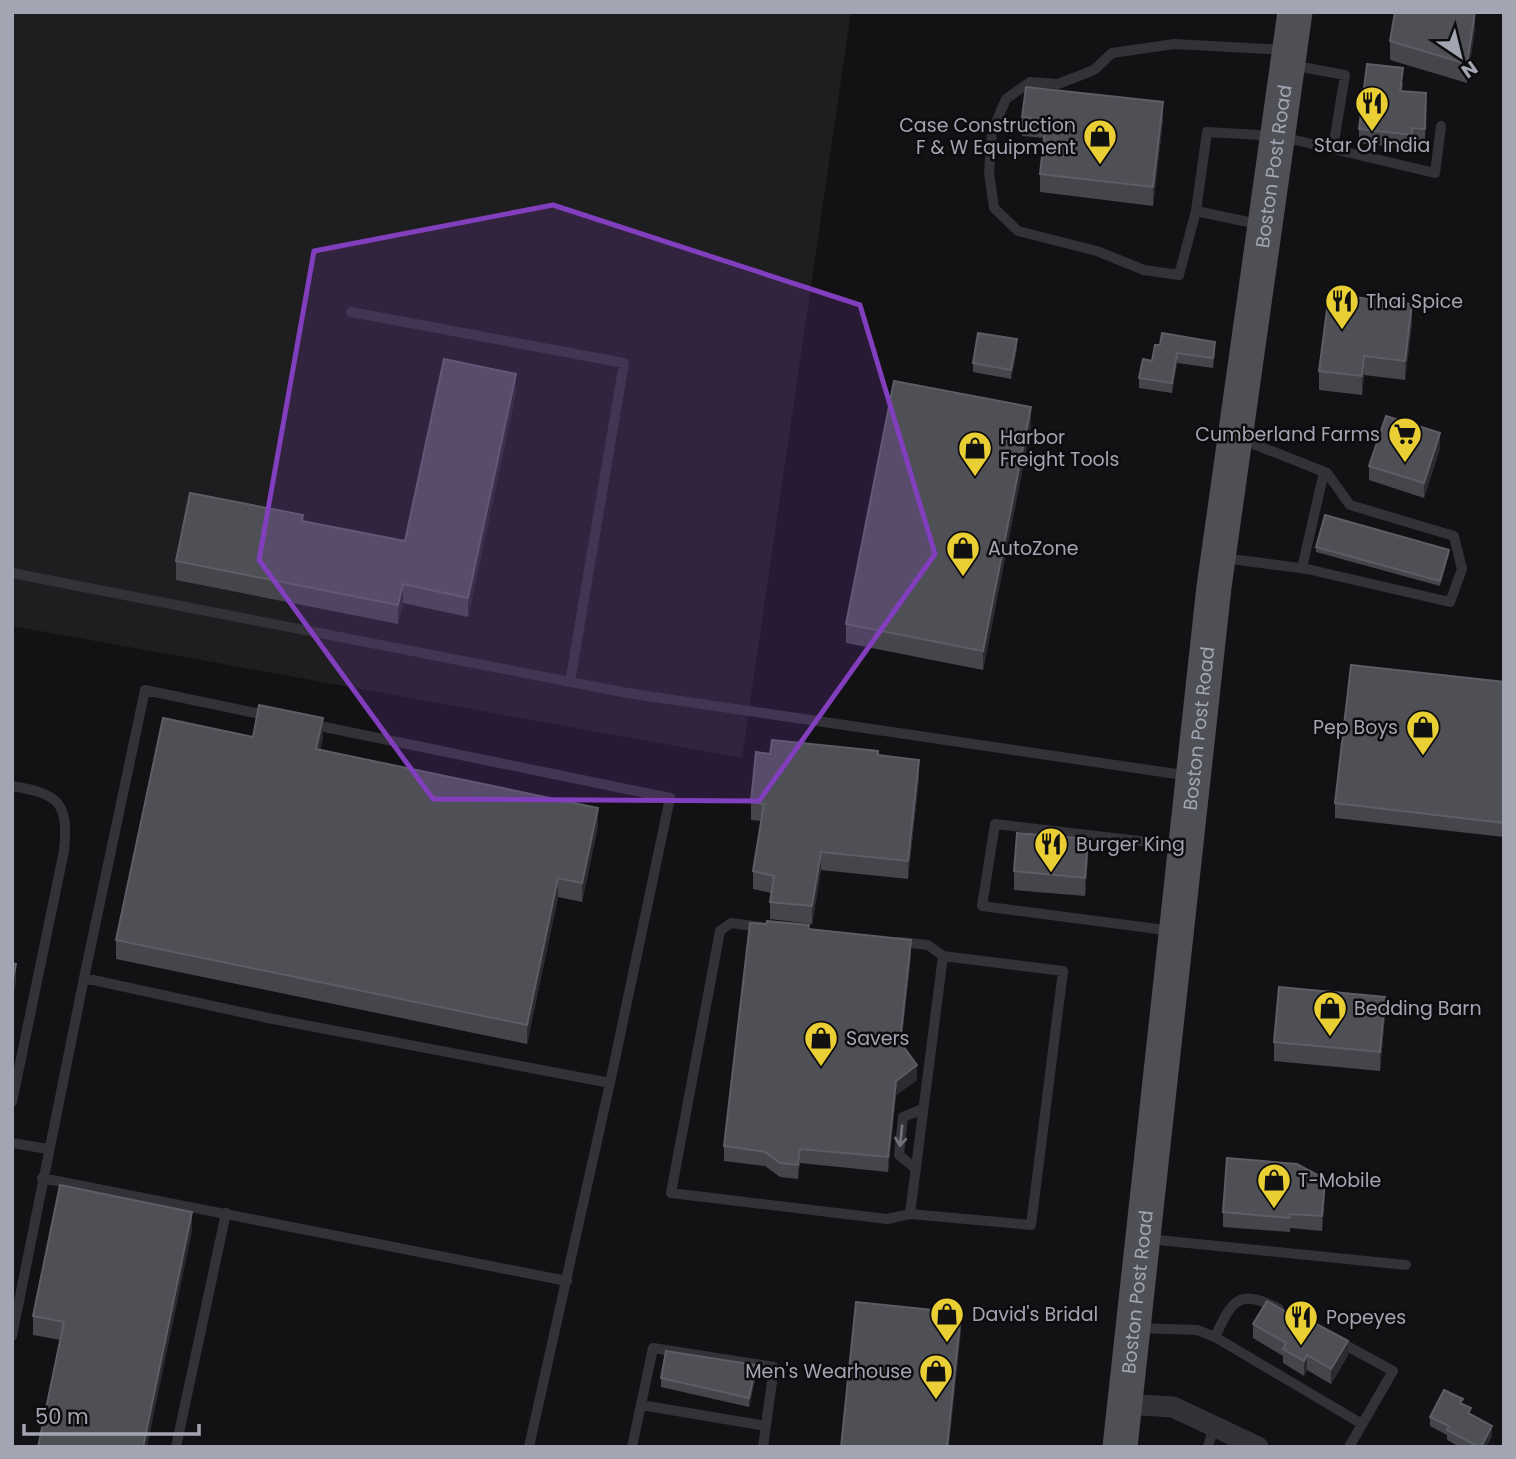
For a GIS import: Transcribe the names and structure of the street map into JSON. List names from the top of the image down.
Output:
{
  "streets": {
    "main road": ["Boston Post Road"]
  },
  "places": {
    "restaurant": [
      "Star Of India",
      "Thai Spice",
      "Burger King",
      "Popeyes"
    ],
    "shop": [
      "Case Construction F & W Equipment",
      "Harbor Freight Tools",
      "AutoZone",
      "Pep Boys",
      "Bedding Barn",
      "Savers",
      "T-Mobile",
      "David's Bridal",
      "Men's Wearhouse"
    ],
    "supermarket": ["Cumberland Farms"]
  },
  "scale_bar": "50 m",
  "north": "bottom right"
}
